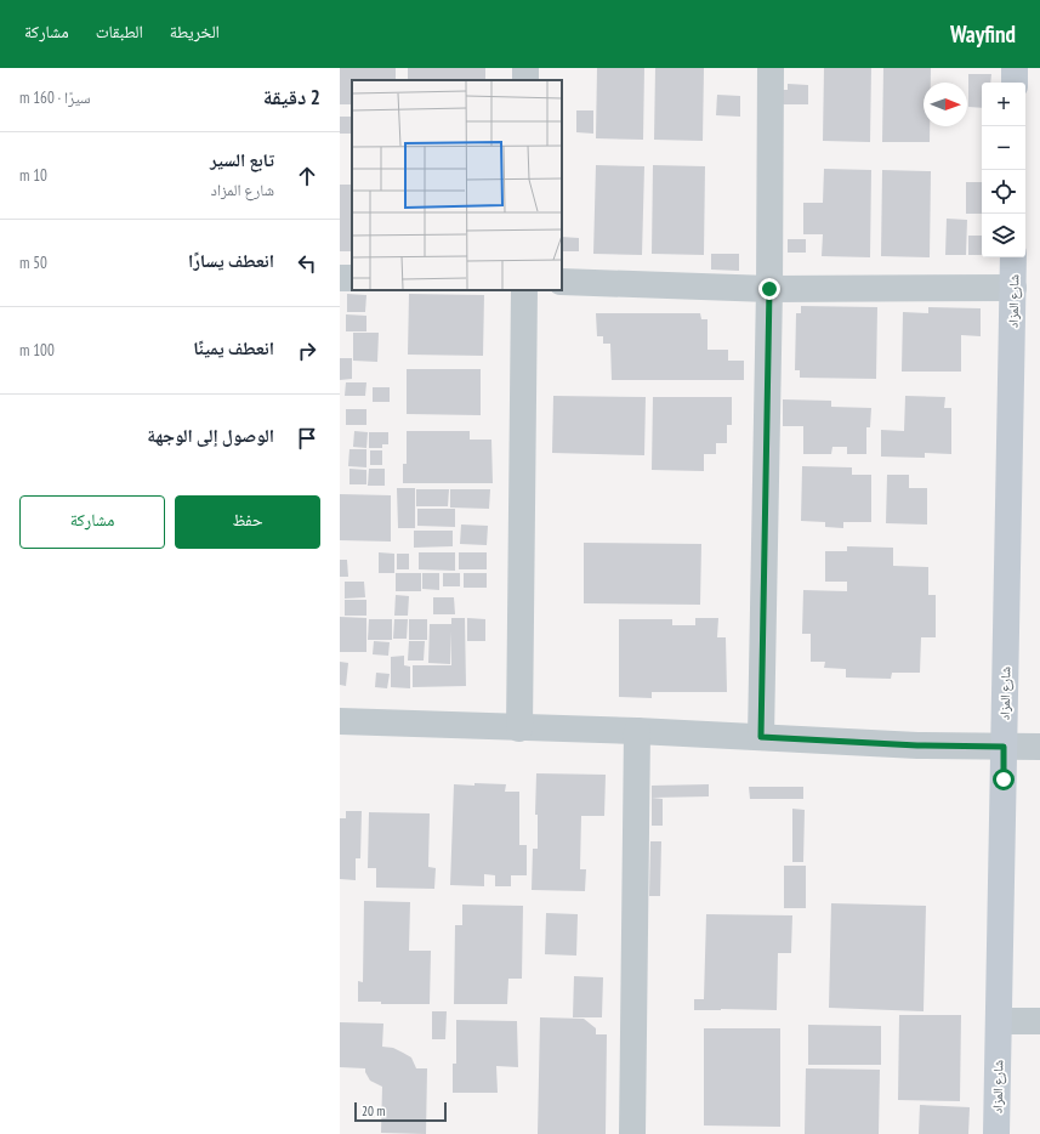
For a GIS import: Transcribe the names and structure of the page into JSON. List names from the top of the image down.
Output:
{
  "streets": {
    "street": ["شارع المزاد"]
  },
  "scale_bar": "20 m",
  "north": "right",
  "page": {
    "header": "Wayfind",
    "nav": ["الخريطة", "الطبقات", "مشاركة"],
    "heading": ["2 دقيقة", "سيرًا · 160 m"],
    "map_buttons": ["+", "−"],
    "list": [
      ["تابع السير", "شارع المزاد", "10 m"],
      ["انعطف يسارًا", "50 m"],
      ["انعطف يمينًا", "100 m"],
      "الوصول إلى الوجهة"
    ],
    "buttons": ["حفظ", "مشاركة"],
    "scale": "20 m"
  }
}
